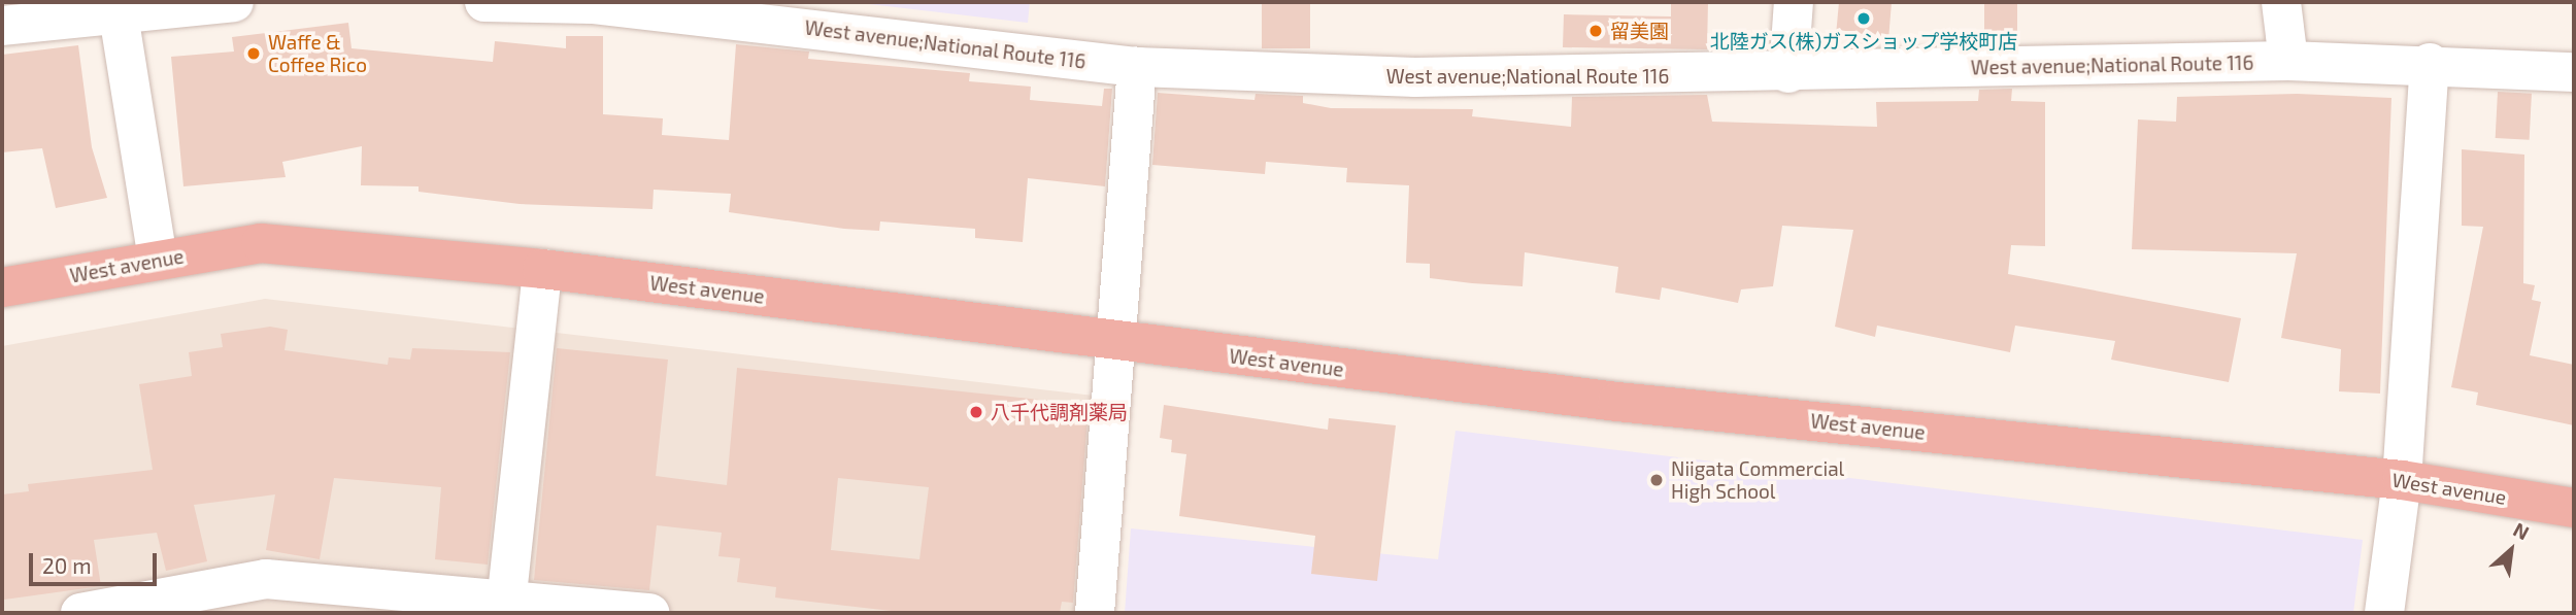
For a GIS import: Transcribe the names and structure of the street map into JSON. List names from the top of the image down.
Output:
{
  "streets": {
    "highway": ["West avenue"],
    "street": ["West avenue;National Route 116"]
  },
  "places": [
    "北陸ガス(株)ガスショップ学校町店",
    "留美園",
    "Waffe & Coffee Rico",
    "八千代調剤薬局",
    "Niigata Commercial High School"
  ],
  "scale_bar": "20 m",
  "north": "top right"
}
